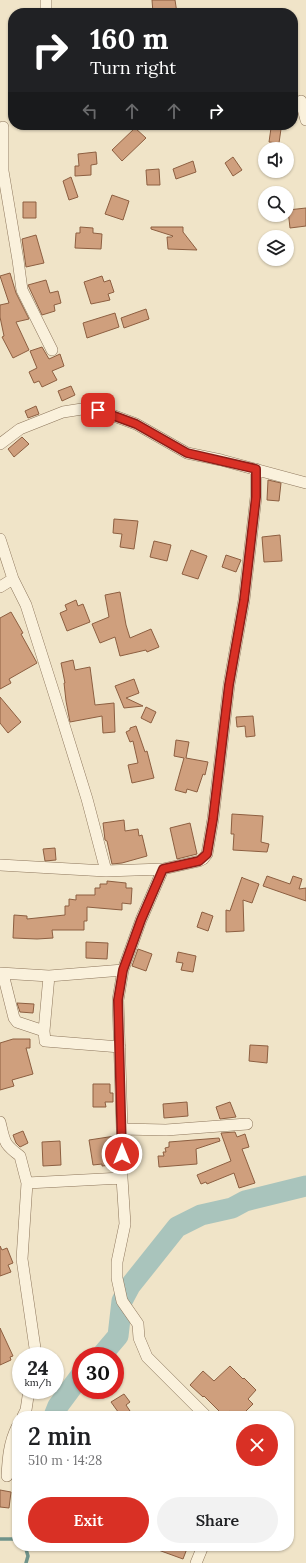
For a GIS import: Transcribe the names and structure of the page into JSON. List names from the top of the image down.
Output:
{
  "page": {
    "turn": ["160 m", "Turn right"],
    "speed": "24 km/h",
    "limit": "30",
    "heading": ["2 min", "510 m · 14:28"],
    "buttons": ["Exit", "Share"]
  }
}
